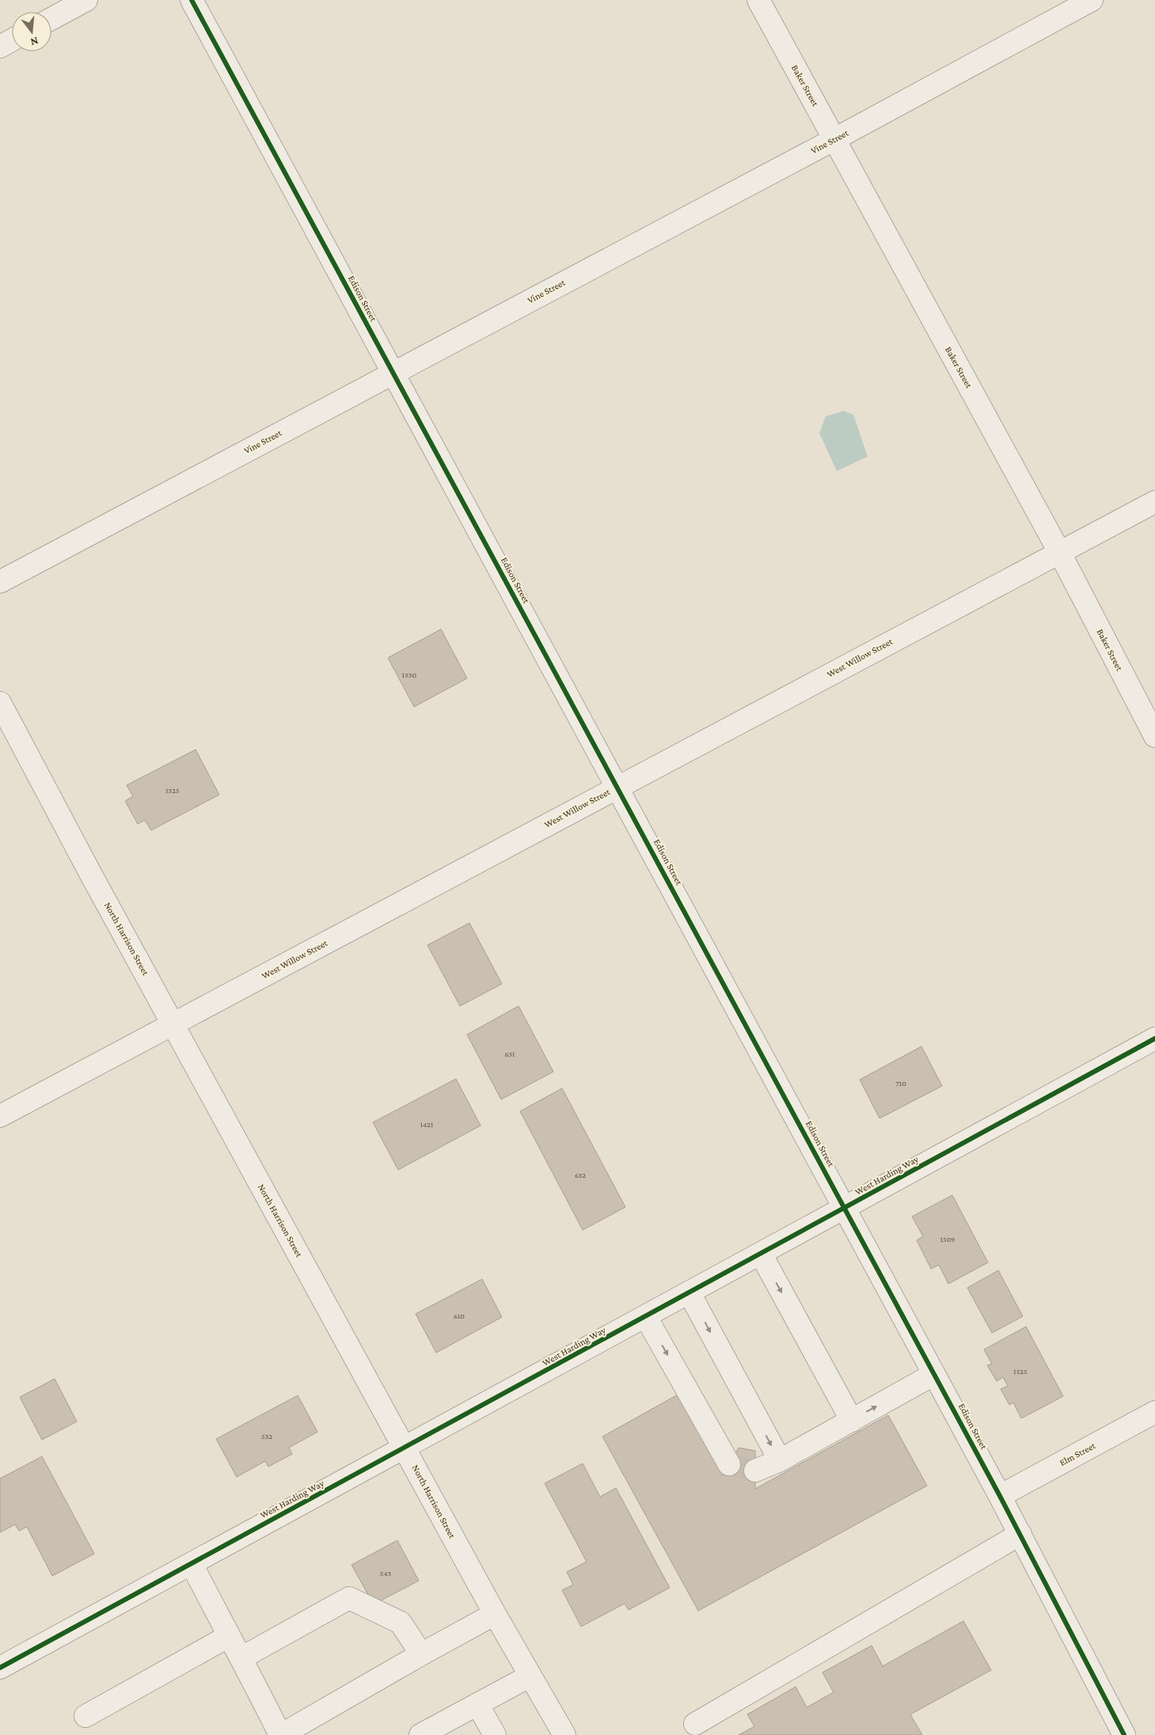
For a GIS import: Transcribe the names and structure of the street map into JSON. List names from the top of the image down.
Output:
{
  "streets": {
    "street": [
      "Baker Street",
      "Vine Street",
      "Edison Street",
      "West Willow Street",
      "North Harrison Street",
      "West Harding Way",
      "Elm Street"
    ]
  },
  "crossings": [
    ["Baker Street", "Vine Street"],
    ["Baker Street", "West Willow Street"],
    ["Vine Street", "Edison Street"],
    ["Edison Street", "West Willow Street"],
    ["Edison Street", "West Harding Way"],
    ["Edison Street", "Elm Street"],
    ["West Willow Street", "North Harrison Street"],
    ["North Harrison Street", "West Harding Way"]
  ],
  "house_numbers": [
    "1330",
    "1325",
    "631",
    "710",
    "1421",
    "632",
    "1509",
    "610",
    "1525",
    "532",
    "543"
  ],
  "north": "bottom"
}
